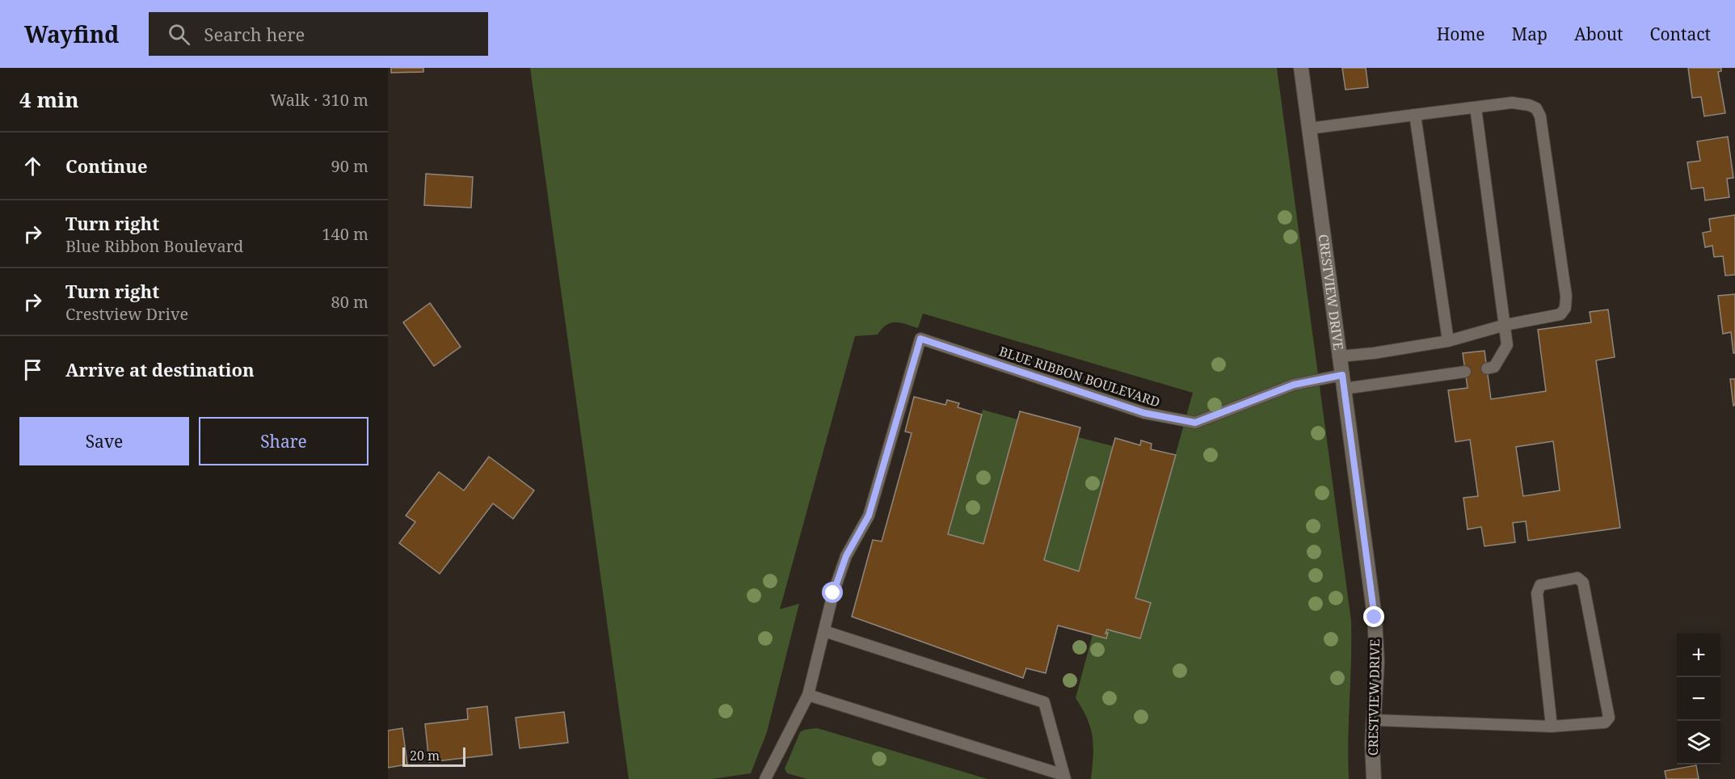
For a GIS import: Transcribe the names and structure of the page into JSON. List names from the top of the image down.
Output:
{
  "streets": {
    "street": ["CRESTVIEW DRIVE"],
    "lane": ["BLUE RIBBON BOULEVARD"]
  },
  "crossings": [
    ["CRESTVIEW DRIVE", "BLUE RIBBON BOULEVARD"]
  ],
  "scale_bar": "20 m",
  "page": {
    "header": "Wayfind",
    "search": "Search here",
    "nav": [
      "Home",
      "Map",
      "About",
      "Contact"
    ],
    "heading": ["4 min", "Walk · 310 m"],
    "list": [
      ["Continue", "90 m"],
      ["Turn right", "Blue Ribbon Boulevard", "140 m"],
      ["Turn right", "Crestview Drive", "80 m"],
      "Arrive at destination"
    ],
    "buttons": ["Save", "Share"],
    "map_buttons": ["+", "−"],
    "scale": "20 m"
  }
}
